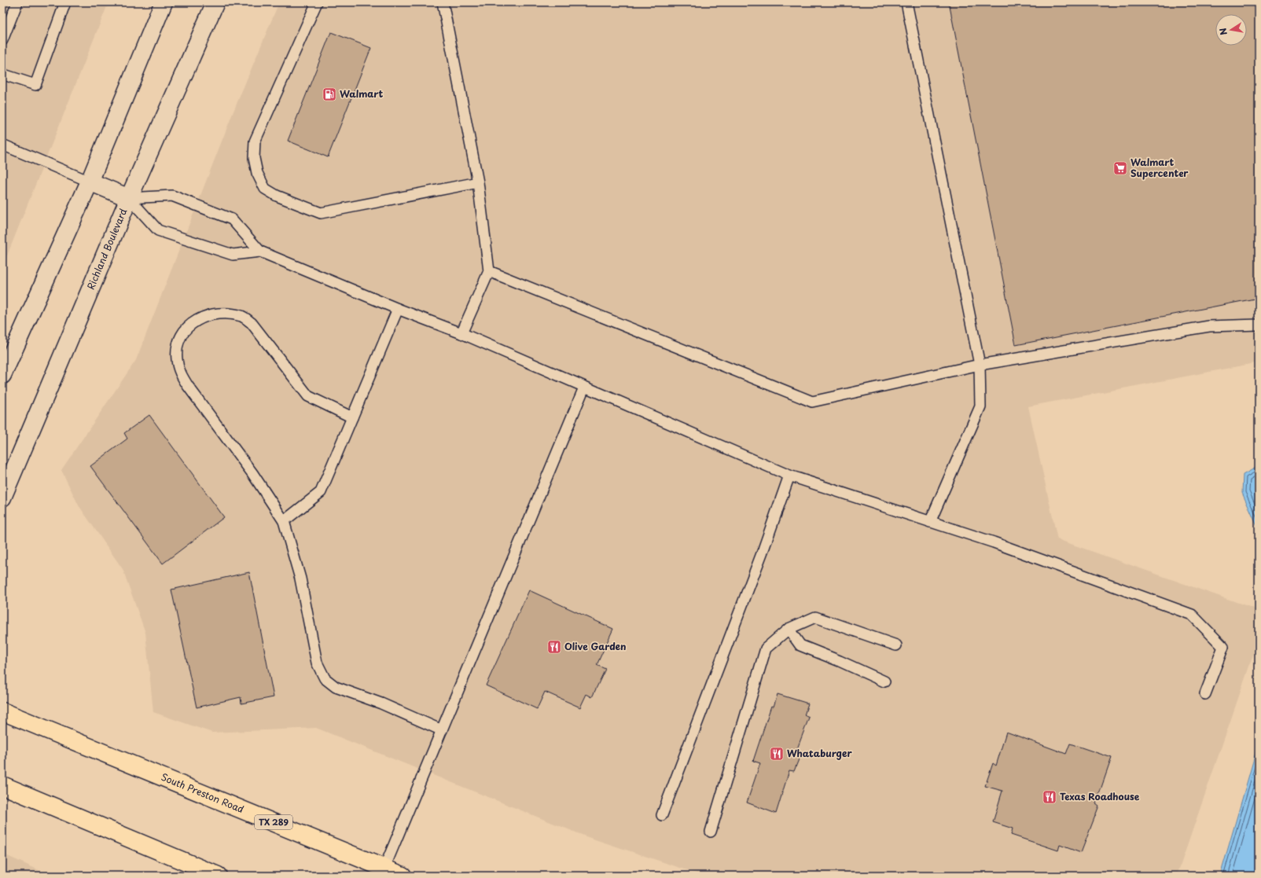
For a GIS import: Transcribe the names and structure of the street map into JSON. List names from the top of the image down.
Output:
{
  "streets": {
    "main road": ["South Preston Road", "TX 289"],
    "street": ["Richland Boulevard"]
  },
  "places": {
    "fuel station": ["Walmart"],
    "supermarket": ["Walmart Supercenter"],
    "restaurant": ["Olive Garden", "Whataburger", "Texas Roadhouse"]
  },
  "north": "left"
}
